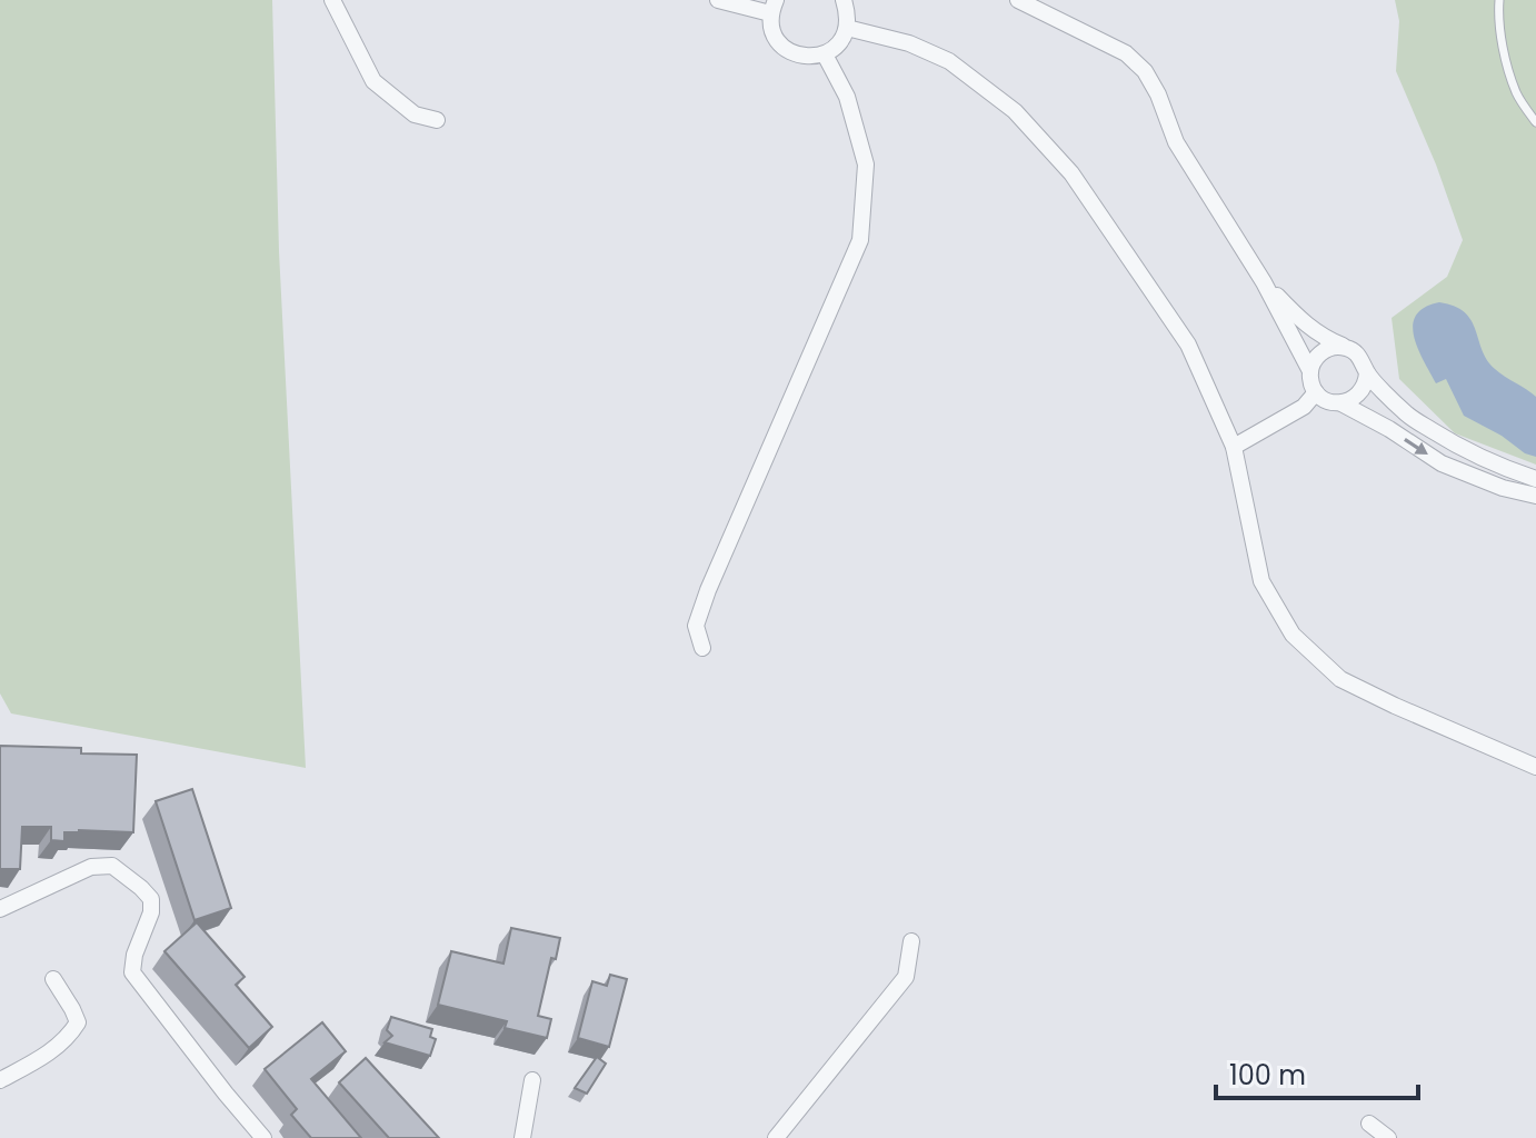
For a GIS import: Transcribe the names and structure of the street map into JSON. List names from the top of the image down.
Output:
{
  "scale_bar": "100 m"
}
